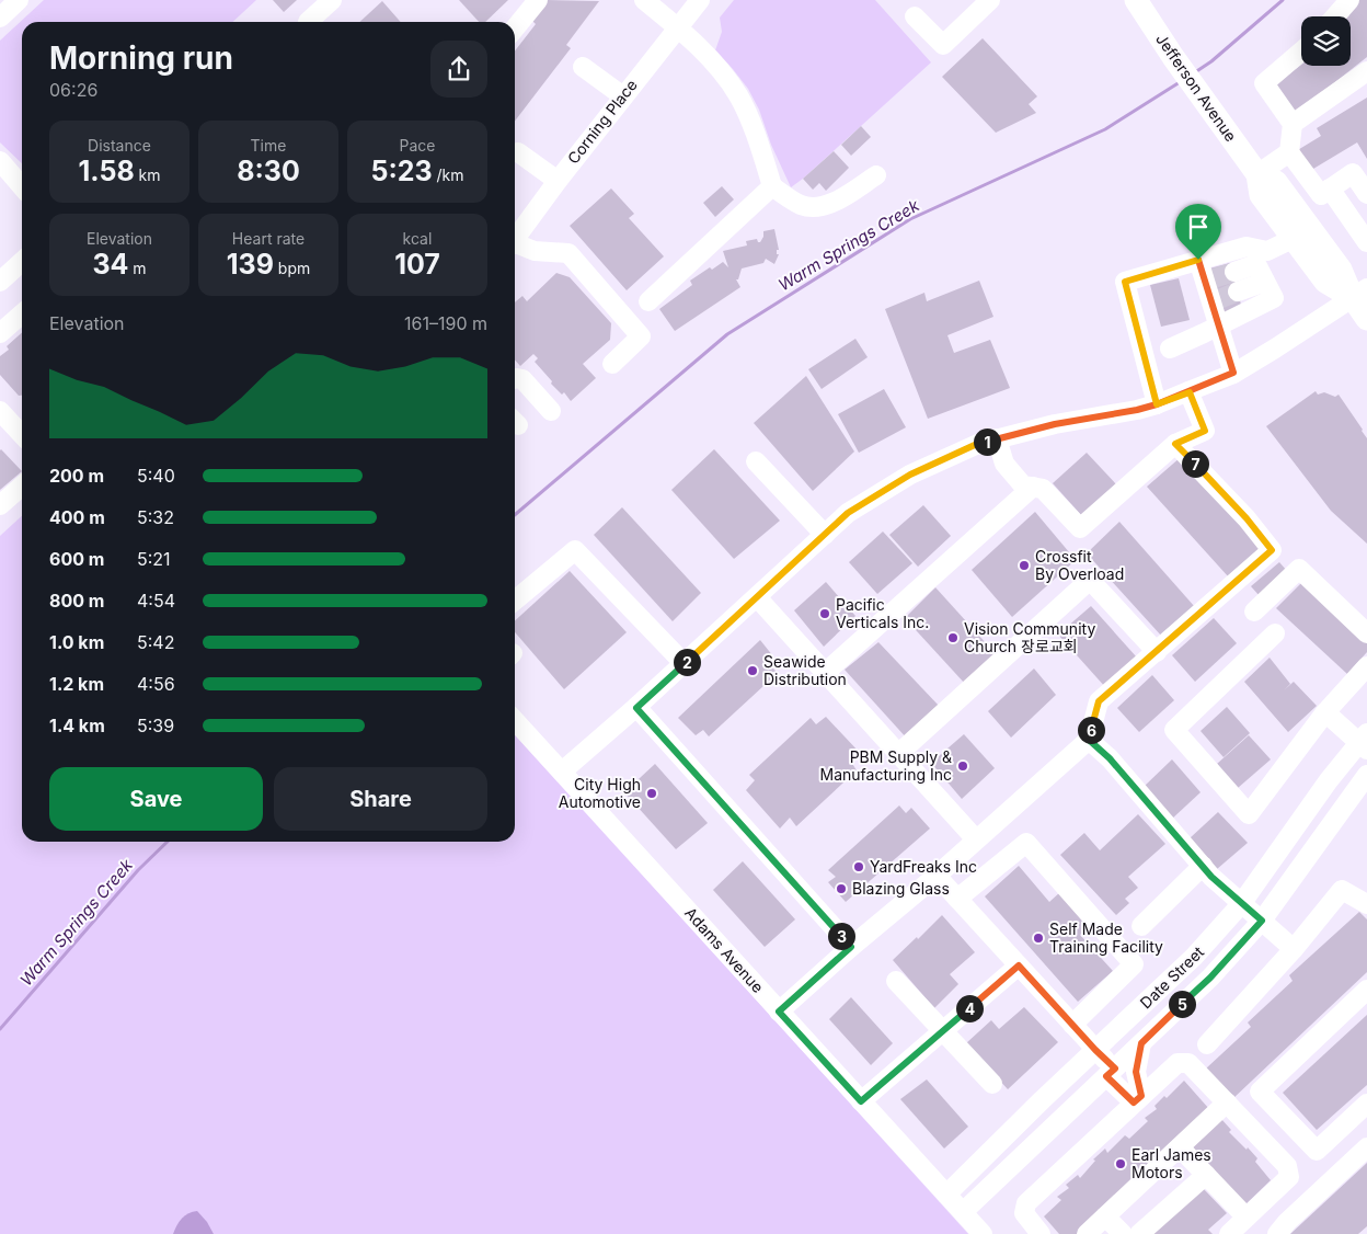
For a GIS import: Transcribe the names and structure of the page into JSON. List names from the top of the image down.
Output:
{
  "streets": {
    "main road": ["Jefferson Avenue"],
    "street": ["Corning Place", "Adams Avenue", "Date Street"]
  },
  "crossings": [
    ["Adams Avenue", "Date Street"]
  ],
  "water": ["Warm Springs Creek"],
  "places": [
    "Crossfit By Overload",
    "Pacific Verticals Inc.",
    "Vision Community Church 장로교회",
    "Seawide Distribution",
    "PBM Supply & Manufacturing Inc",
    "City High Automotive",
    "YardFreaks Inc",
    "Blazing Glass",
    "Self Made Training Facility",
    "Earl James Motors"
  ],
  "page": {
    "heading": ["Morning run", "06:26"],
    "stats": [
      ["Distance", "1.58 km"],
      ["Time", "8:30"],
      ["Pace", "5:23 /km"],
      ["Elevation", "34 m"],
      ["Heart rate", "139 bpm"],
      ["kcal", "107"]
    ],
    "chart": ["Elevation", "161–190 m"],
    "pins": [
      "1",
      "7",
      "2",
      "6",
      "3",
      "5",
      "4"
    ],
    "list": [
      {
        "name": "200 m",
        "note": "5:40"
      },
      {
        "name": "400 m",
        "note": "5:32"
      },
      {
        "name": "600 m",
        "note": "5:21"
      },
      {
        "name": "800 m",
        "note": "4:54"
      },
      {
        "name": "1.0 km",
        "note": "5:42"
      },
      {
        "name": "1.2 km",
        "note": "4:56"
      },
      {
        "name": "1.4 km",
        "note": "5:39"
      }
    ],
    "buttons": ["Save", "Share"]
  }
}
